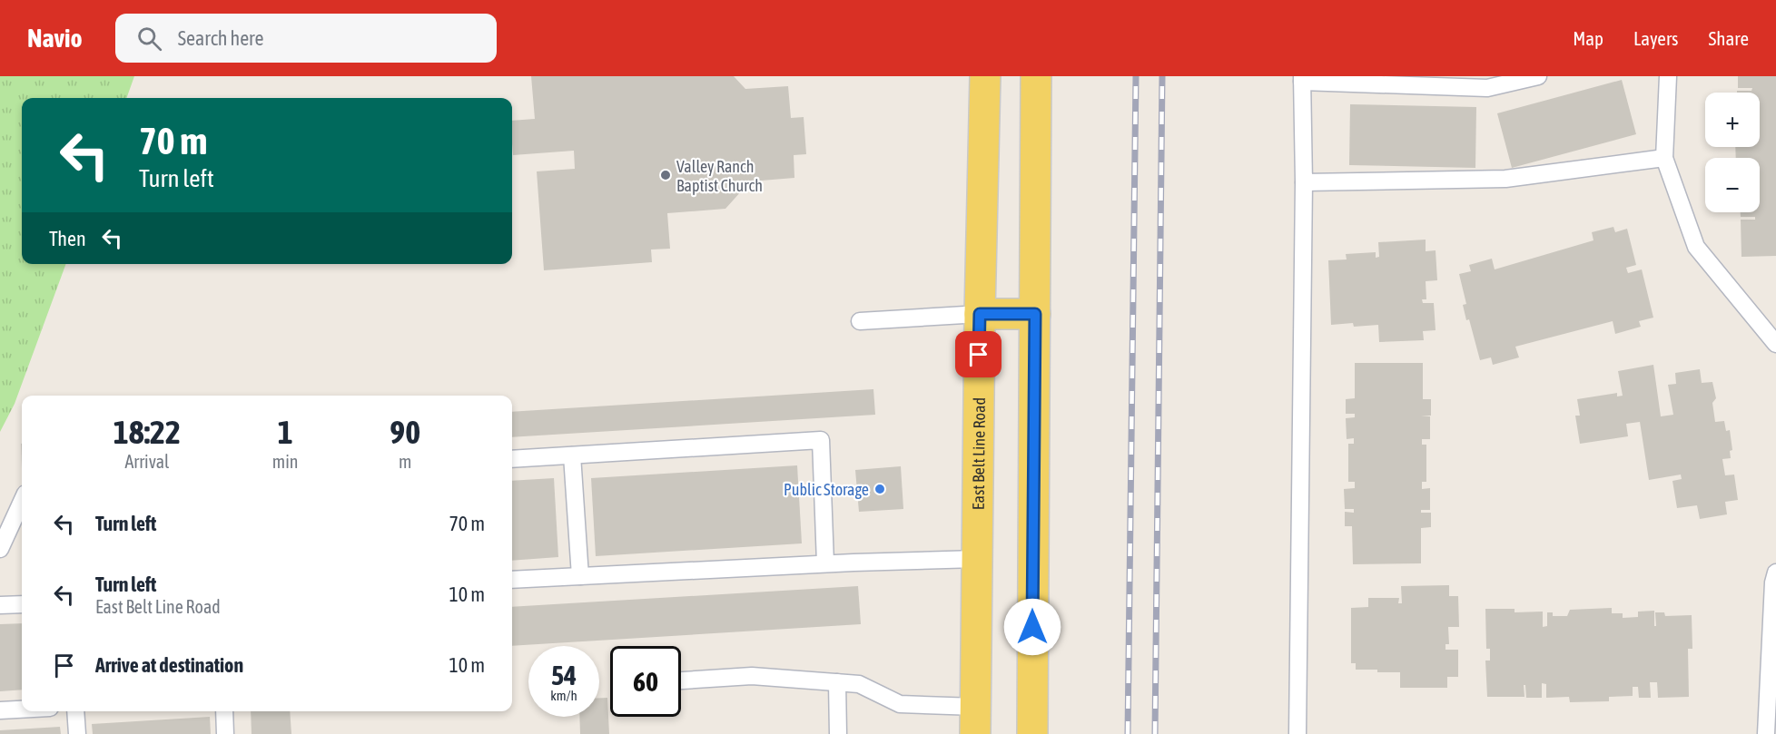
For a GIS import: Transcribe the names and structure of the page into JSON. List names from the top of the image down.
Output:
{
  "streets": {
    "main road": ["East Belt Line Road"]
  },
  "places": ["Valley Ranch Baptist Church", "Public Storage"],
  "page": {
    "header": "Navio",
    "search": "Search here",
    "nav": ["Map", "Layers", "Share"],
    "map_buttons": ["+", "−"],
    "turn": ["70 m", "Turn left"],
    "then": "Then",
    "eta": [
      "18:22",
      "Arrival",
      "1",
      "min",
      "90",
      "m"
    ],
    "list": [
      {
        "name": "Turn left",
        "value": "70 m"
      },
      {
        "name": "Turn left",
        "note": "East Belt Line Road",
        "value": "10 m"
      },
      {
        "name": "Arrive at destination",
        "value": "10 m"
      }
    ],
    "speed": "54 km/h",
    "limit": "60"
  }
}
